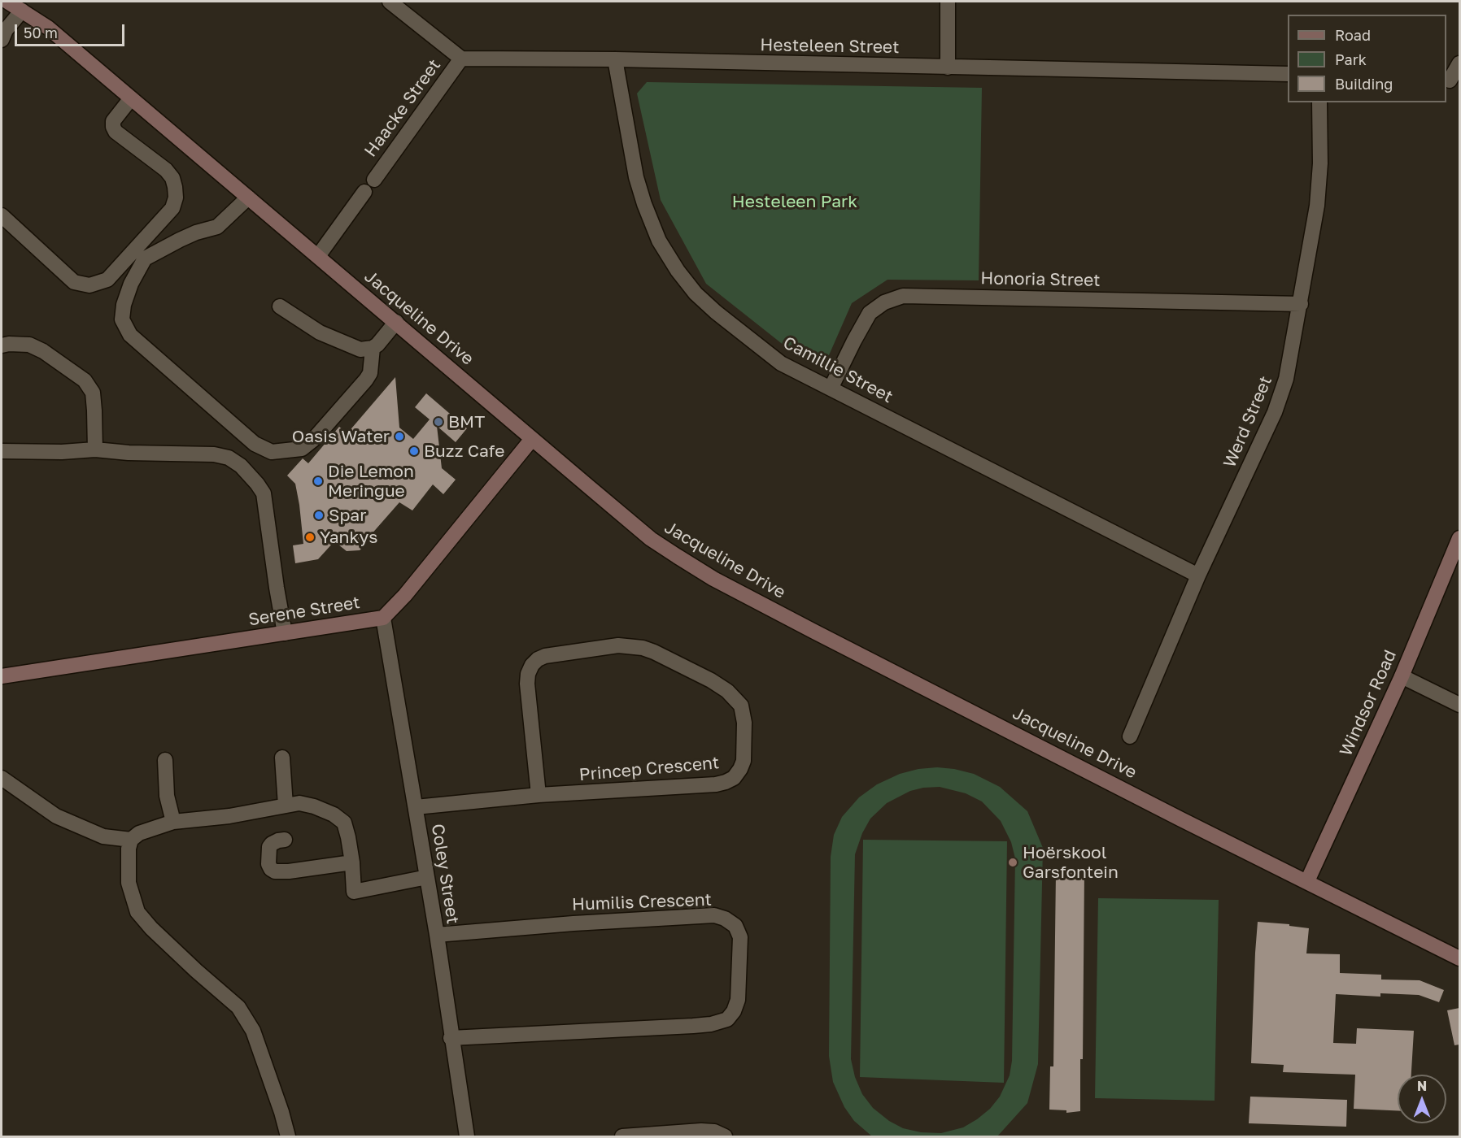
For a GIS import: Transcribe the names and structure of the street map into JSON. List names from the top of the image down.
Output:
{
  "streets": {
    "street": [
      "Hesteleen Street",
      "Haacke Street",
      "Honoria Street",
      "Jacqueline Drive",
      "Camillie Street",
      "Werd Street",
      "Serene Street",
      "Windsor Road",
      "Princep Crescent",
      "Coley Street",
      "Humilis Crescent"
    ]
  },
  "crossings": [
    ["Hesteleen Street", "Haacke Street"],
    ["Hesteleen Street", "Camillie Street"],
    ["Honoria Street", "Camillie Street"],
    ["Honoria Street", "Werd Street"],
    ["Jacqueline Drive", "Serene Street"],
    ["Jacqueline Drive", "Windsor Road"],
    ["Camillie Street", "Werd Street"],
    ["Serene Street", "Coley Street"],
    ["Princep Crescent", "Coley Street"],
    ["Coley Street", "Humilis Crescent"]
  ],
  "parks": ["Hesteleen Park"],
  "places": [
    "BMT",
    "Oasis Water",
    "Buzz Cafe",
    "Die Lemon Meringue",
    "Spar",
    "Yankys",
    "Hoërskool Garsfontein"
  ],
  "legend": ["Road", "Park", "Building"],
  "scale_bar": "50 m",
  "north": "top"
}
